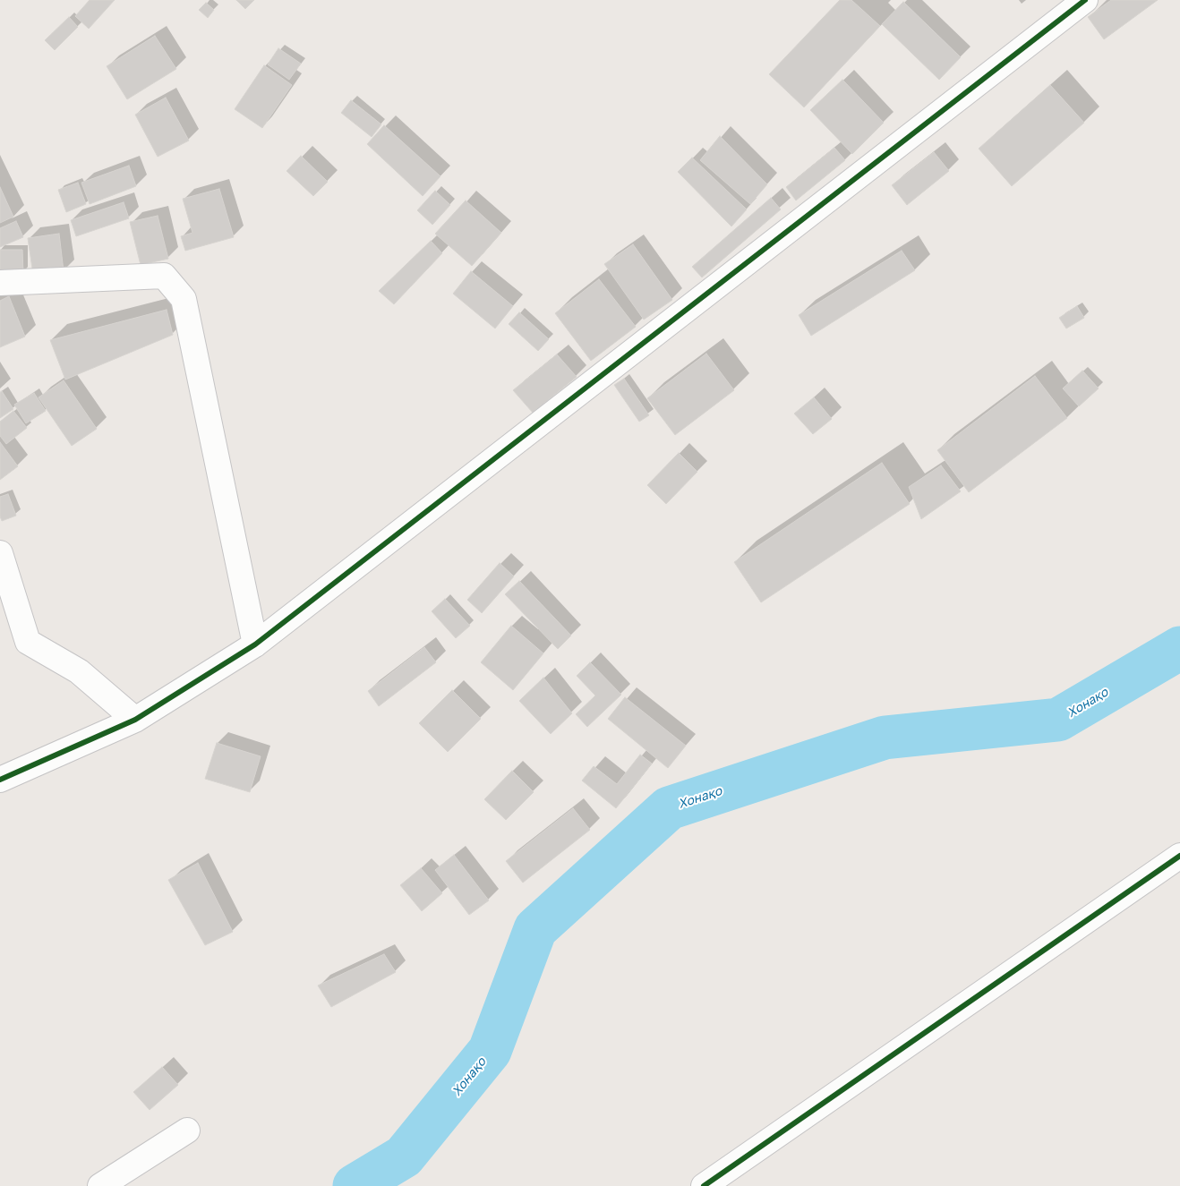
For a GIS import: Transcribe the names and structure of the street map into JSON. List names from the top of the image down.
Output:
{
  "water": ["Хонақо"]
}
